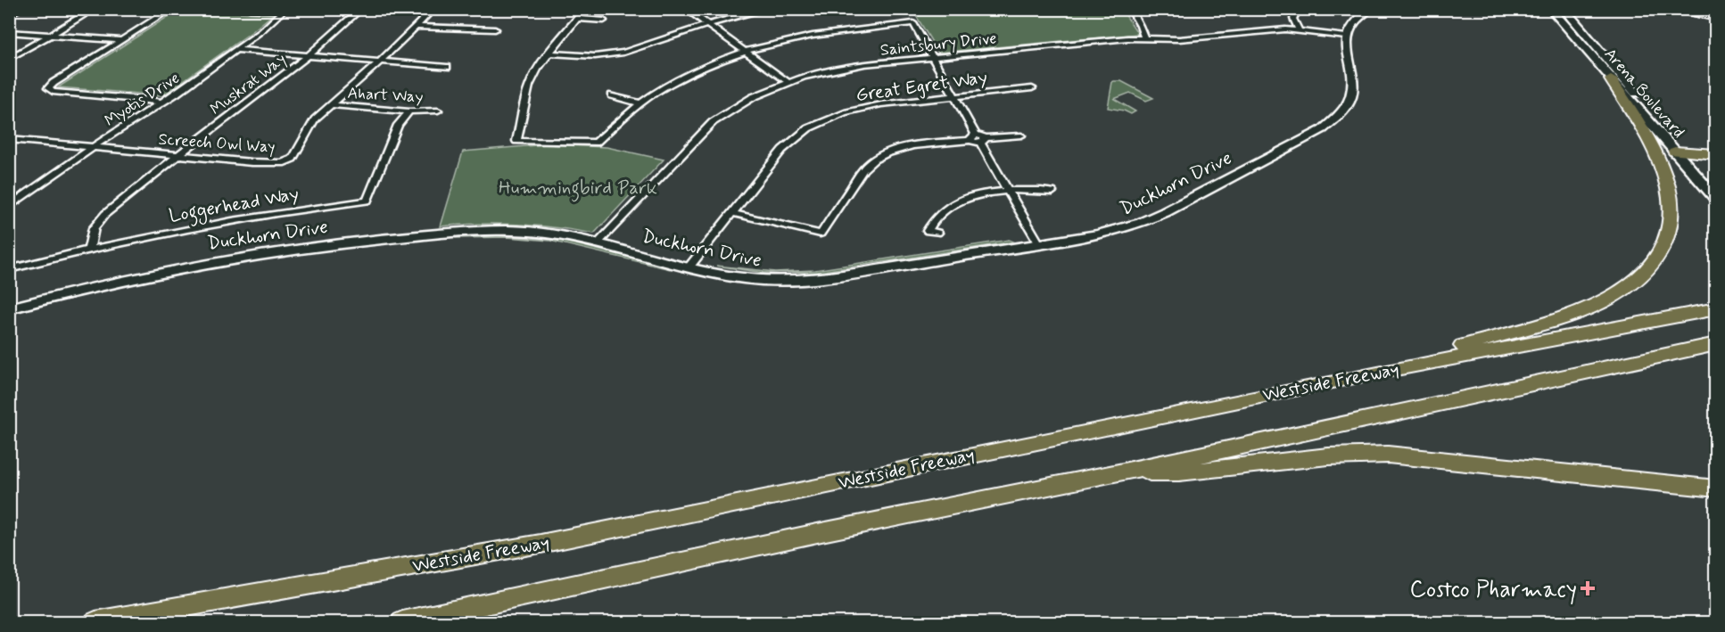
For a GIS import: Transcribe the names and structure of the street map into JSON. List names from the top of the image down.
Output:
{
  "streets": {
    "highway": ["Westside Freeway"],
    "street": [
      "Saintsbury Drive",
      "Muskrat Way",
      "Great Egret Way",
      "Arena Boulevard",
      "Ahart Way",
      "Myotis Drive",
      "Screech Owl Way",
      "Duckhorn Drive",
      "Loggerhead Way"
    ]
  },
  "crossings": [
    ["Saintsbury Drive", "Duckhorn Drive"],
    ["Muskrat Way", "Screech Owl Way"],
    ["Muskrat Way", "Loggerhead Way"],
    ["Great Egret Way", "Duckhorn Drive"],
    ["Ahart Way", "Screech Owl Way"],
    ["Ahart Way", "Loggerhead Way"],
    ["Myotis Drive", "Screech Owl Way"]
  ],
  "parks": ["Hummingbird Park"],
  "places": {
    "health": ["Costco Pharmacy"]
  }
}
